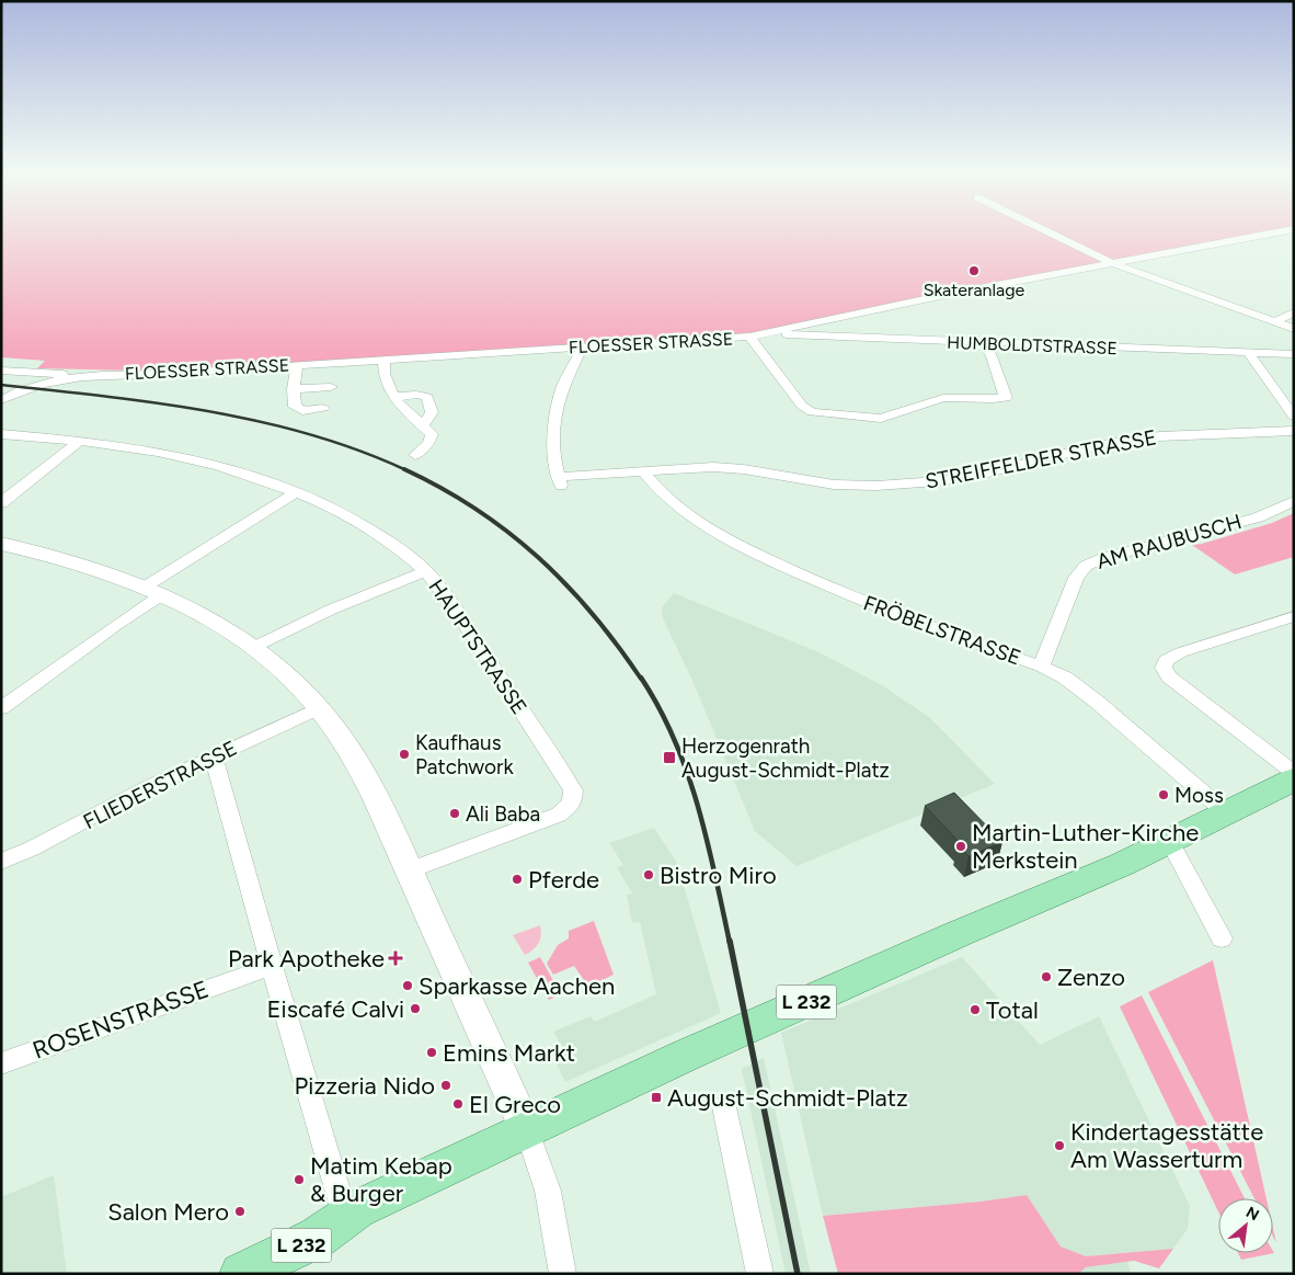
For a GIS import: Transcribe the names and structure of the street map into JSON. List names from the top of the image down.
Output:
{
  "streets": {
    "main road": ["L 232"],
    "street": [
      "FLOESSER STRASSE",
      "HUMBOLDTSTRASSE",
      "STREIFFELDER STRASSE",
      "AM RAUBUSCH",
      "FRÖBELSTRASSE",
      "HAUPTSTRASSE",
      "FLIEDERSTRASSE",
      "ROSENSTRASSE"
    ]
  },
  "crossings": [
    ["FLOESSER STRASSE", "HUMBOLDTSTRASSE"],
    ["FLOESSER STRASSE", "STREIFFELDER STRASSE"],
    ["STREIFFELDER STRASSE", "FRÖBELSTRASSE"],
    ["AM RAUBUSCH", "FRÖBELSTRASSE"],
    ["FRÖBELSTRASSE", "L 232"]
  ],
  "places": {
    "other": [
      "Skateranlage",
      "Kaufhaus Patchwork",
      "Moss",
      "Ali Baba",
      "Martin-Luther-Kirche Merkstein",
      "Bistro Miro",
      "Pferde",
      "Zenzo",
      "Sparkasse Aachen",
      "Eiscafé Calvi",
      "Total",
      "Emins Markt",
      "Pizzeria Nido",
      "El Greco",
      "Kindertagesstätte Am Wasserturm",
      "Matim Kebap & Burger",
      "Salon Mero"
    ],
    "transit": ["Herzogenrath August-Schmidt-Platz", "August-Schmidt-Platz"],
    "health": ["Park Apotheke"]
  },
  "north": "top right"
}
